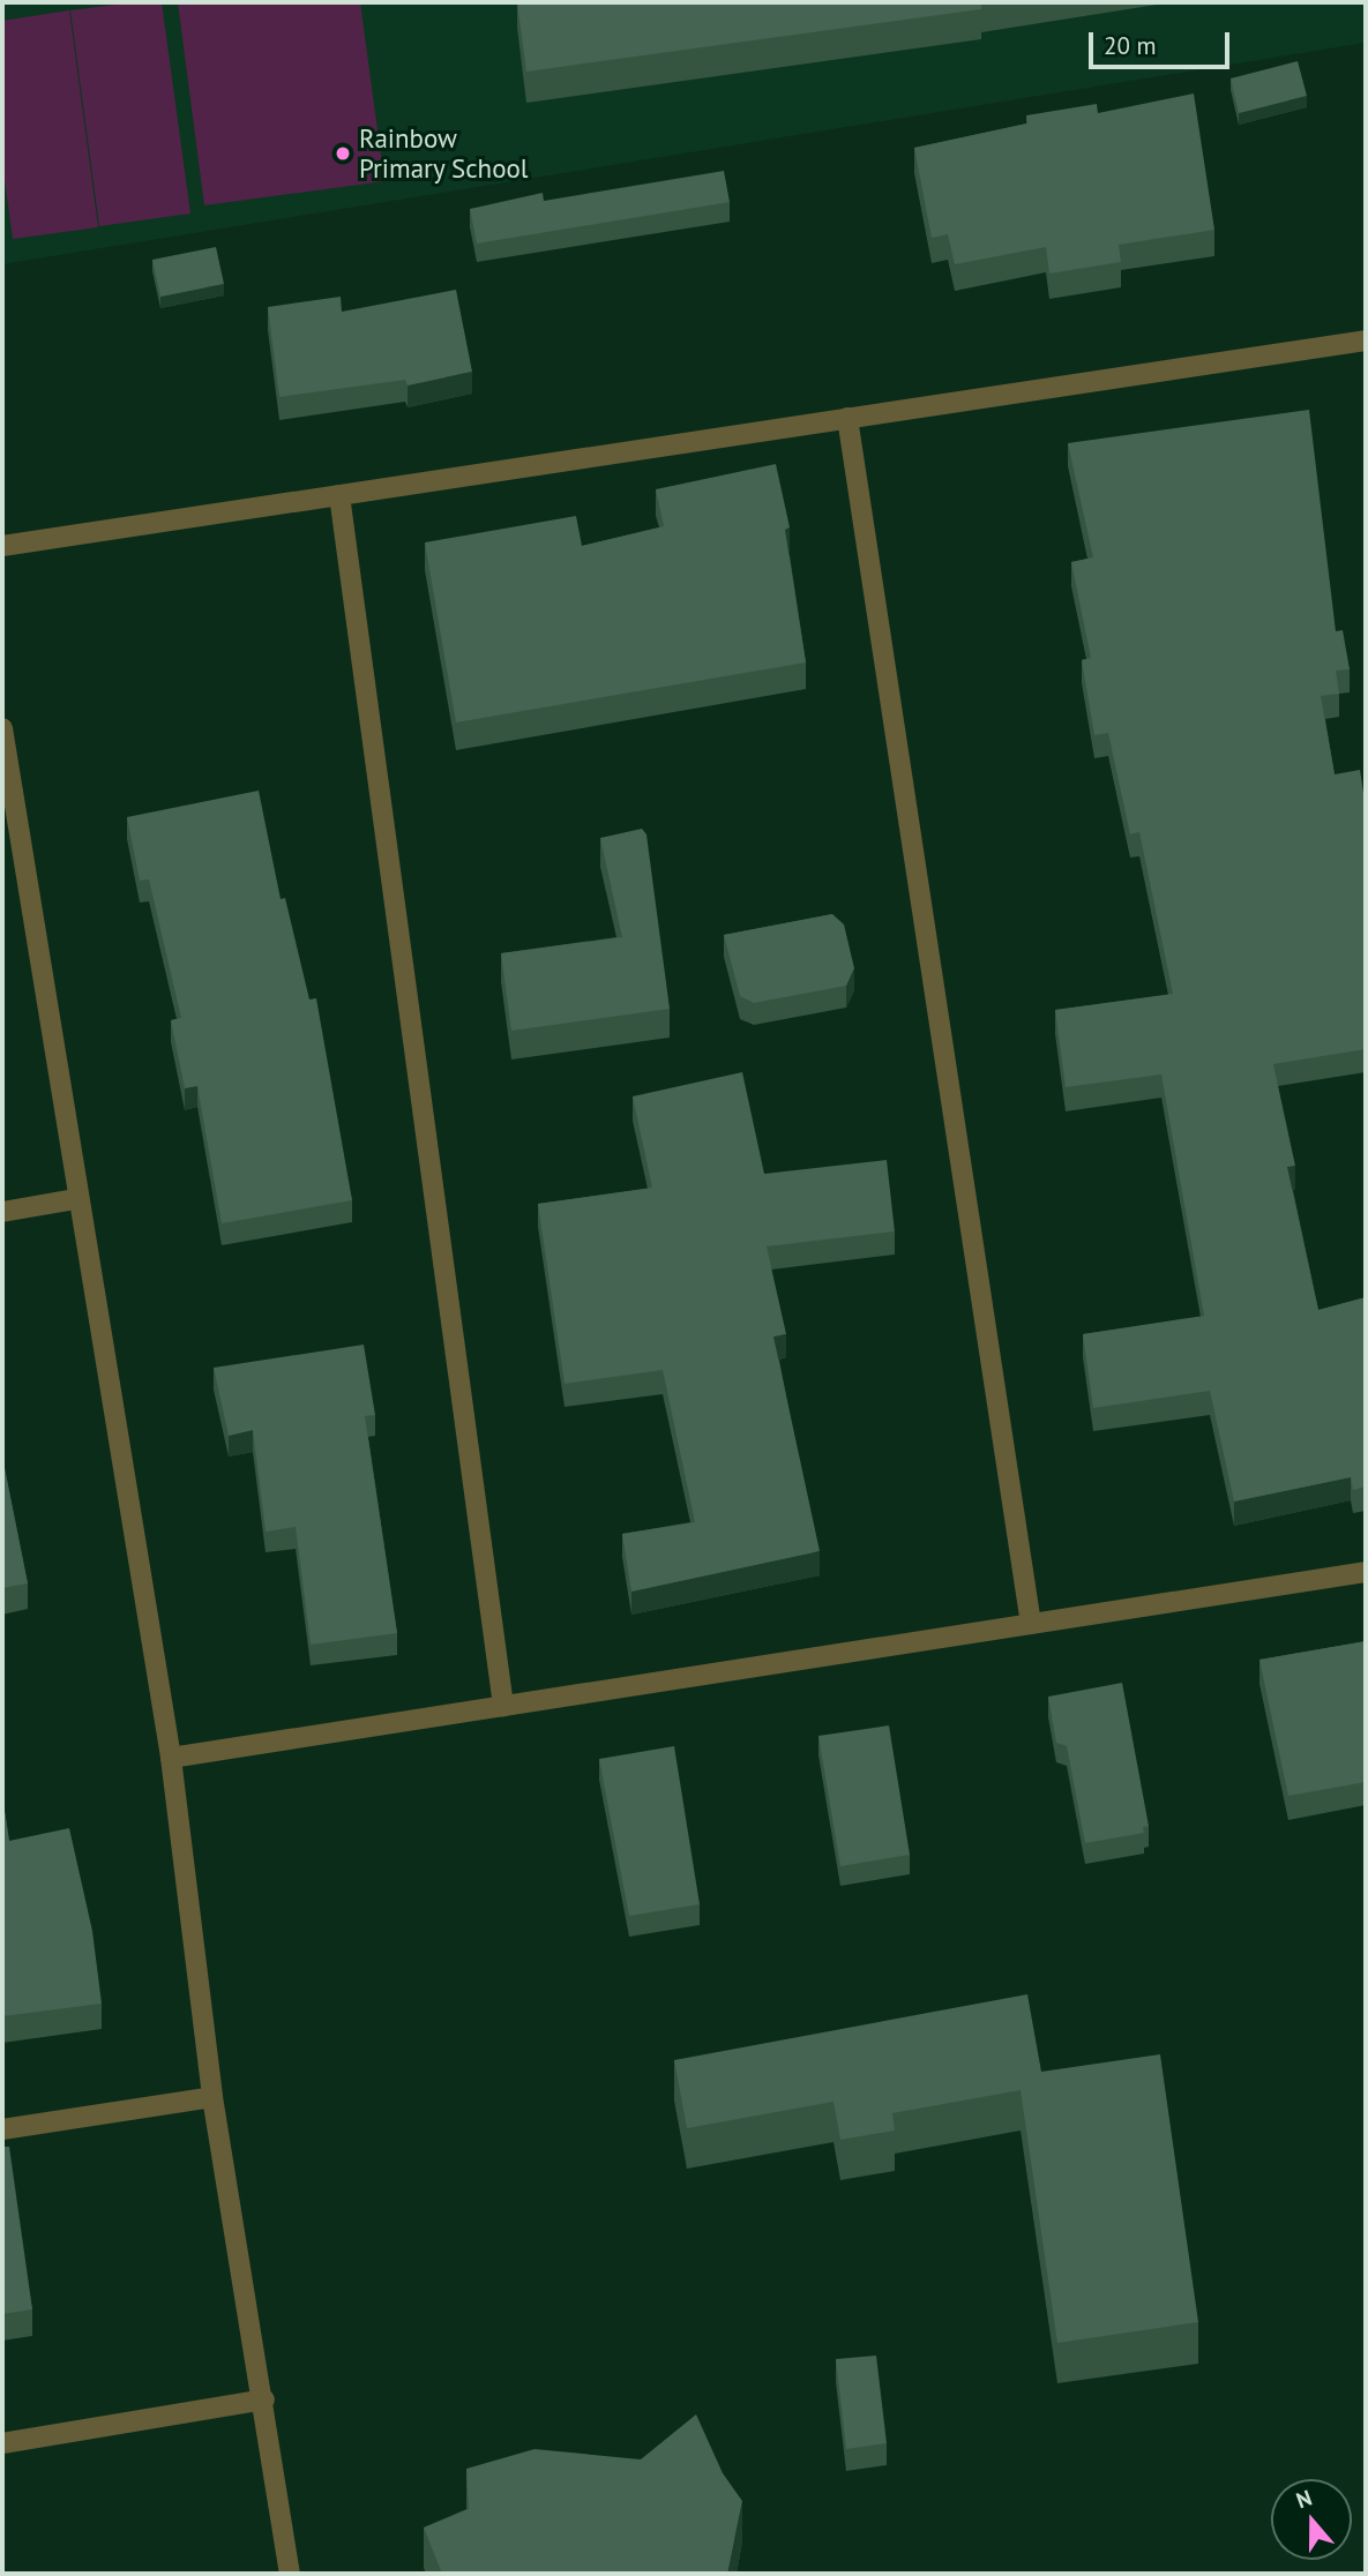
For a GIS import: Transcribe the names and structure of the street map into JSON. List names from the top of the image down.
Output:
{
  "places": ["Rainbow Primary School"],
  "scale_bar": "20 m",
  "north": "top"
}
